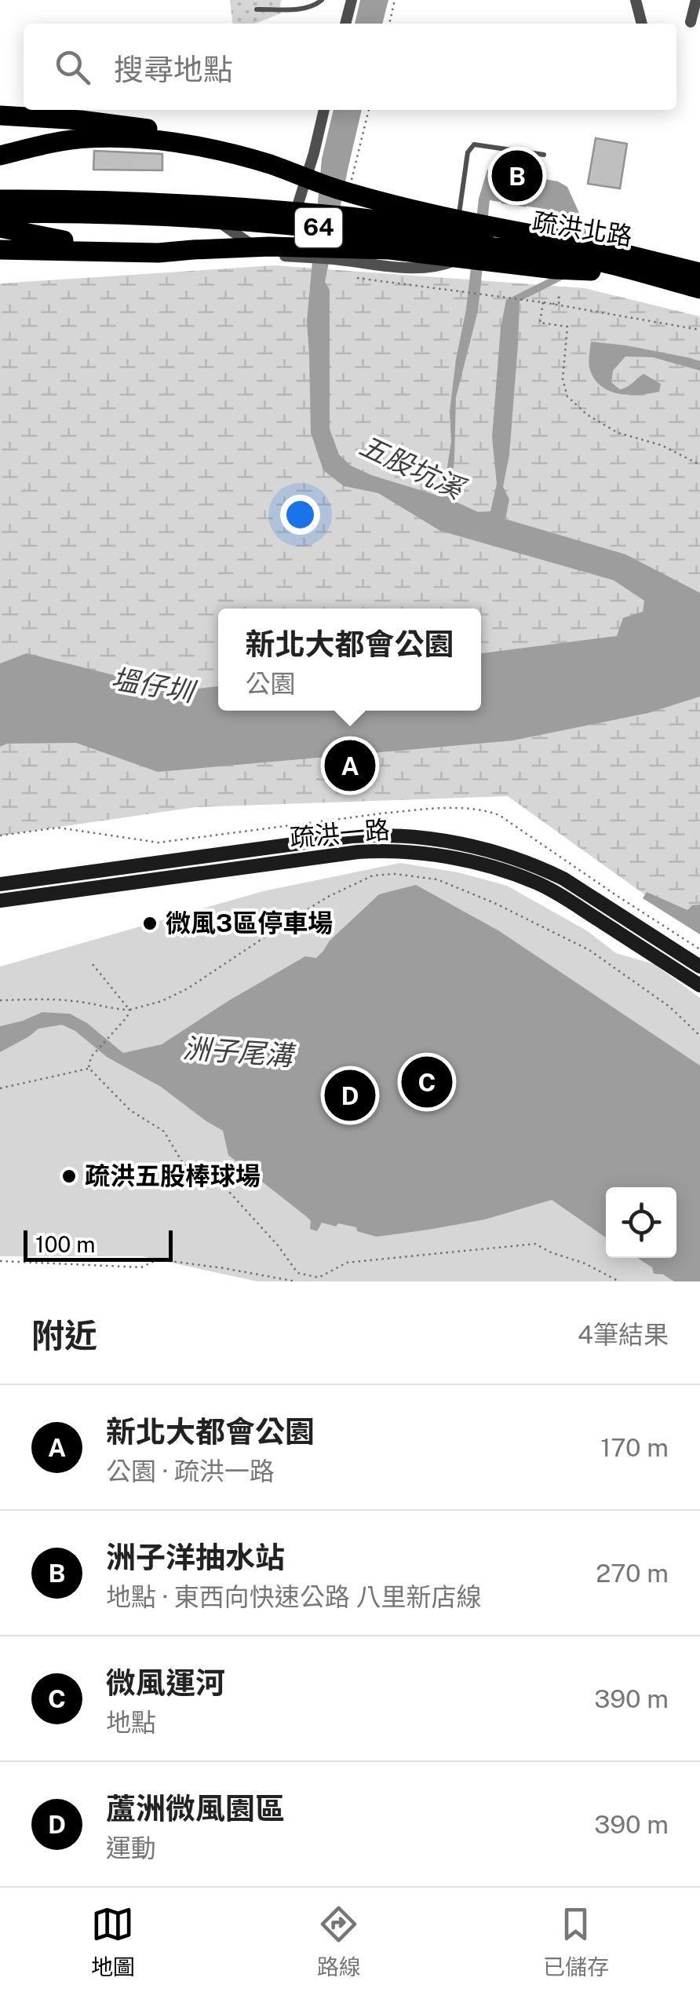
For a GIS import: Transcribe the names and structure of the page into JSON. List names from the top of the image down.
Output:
{
  "streets": {
    "highway": ["64"],
    "street": ["疏洪北路", "疏洪一路"]
  },
  "crossings": [
    ["64", "疏洪北路"]
  ],
  "water": ["五股坑溪", "塭仔圳", "洲子尾溝"],
  "places": ["微風3區停車場", "疏洪五股棒球場"],
  "scale_bar": "100 m",
  "page": {
    "search": "搜尋地點",
    "pins": [
      "B",
      "A",
      "C",
      "D"
    ],
    "popup": ["新北大都會公園", "公園"],
    "scale": "100 m",
    "heading": ["附近", "4筆結果"],
    "list": [
      {
        "mark": "A",
        "name": "新北大都會公園",
        "note": "公園 · 疏洪一路",
        "value": "170 m"
      },
      {
        "mark": "B",
        "name": "洲子洋抽水站",
        "note": "地點 · 東西向快速公路 八里新店線",
        "value": "270 m"
      },
      {
        "mark": "C",
        "name": "微風運河",
        "note": "地點",
        "value": "390 m"
      },
      {
        "mark": "D",
        "name": "蘆洲微風園區",
        "note": "運動",
        "value": "390 m"
      }
    ],
    "nav": ["地圖", "路線", "已儲存"]
  }
}
